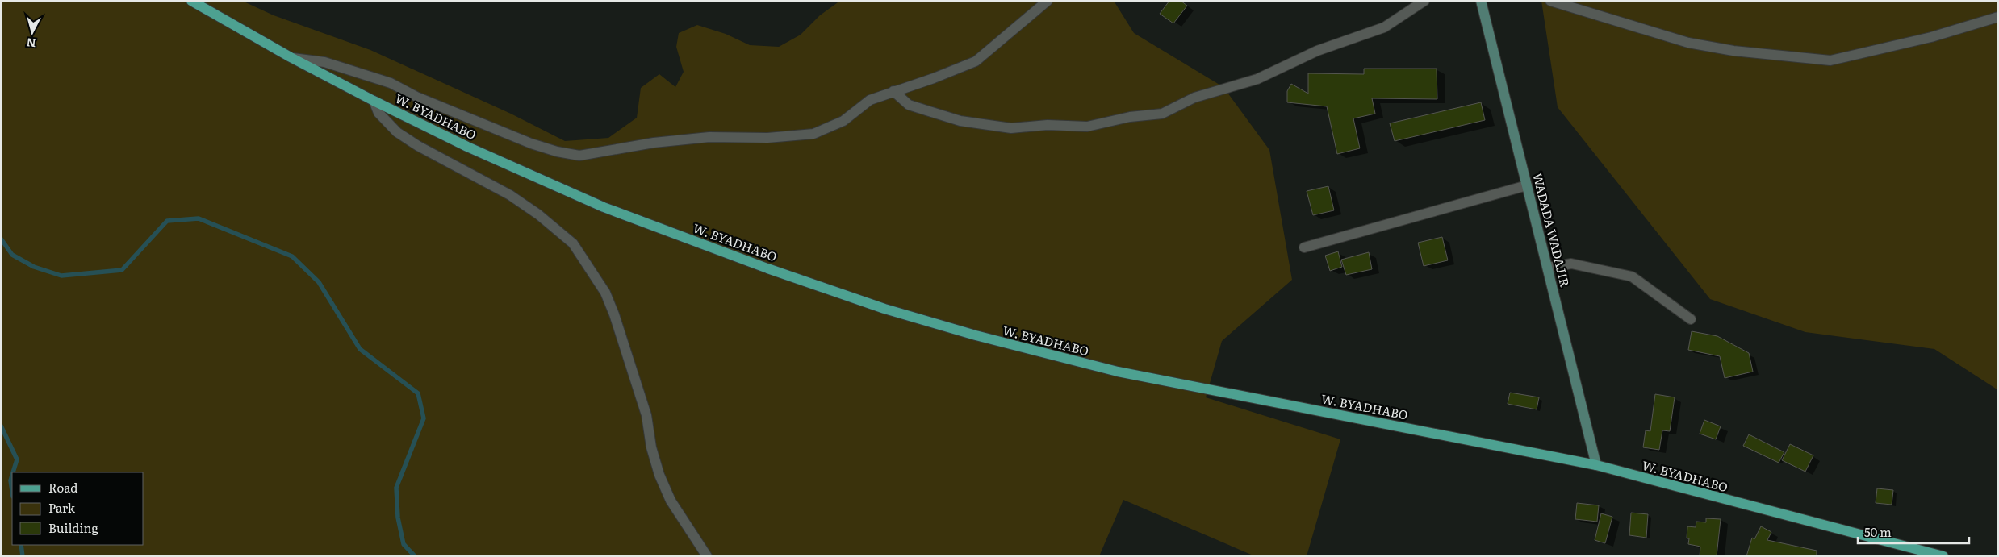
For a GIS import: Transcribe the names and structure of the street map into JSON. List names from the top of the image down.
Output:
{
  "streets": {
    "main road": ["W. BYADHABO"],
    "street": ["WADADA WADAJIR"]
  },
  "crossings": [
    ["W. BYADHABO", "WADADA WADAJIR"]
  ],
  "legend": ["Road", "Park", "Building"],
  "scale_bar": "50 m",
  "north": "bottom"
}
